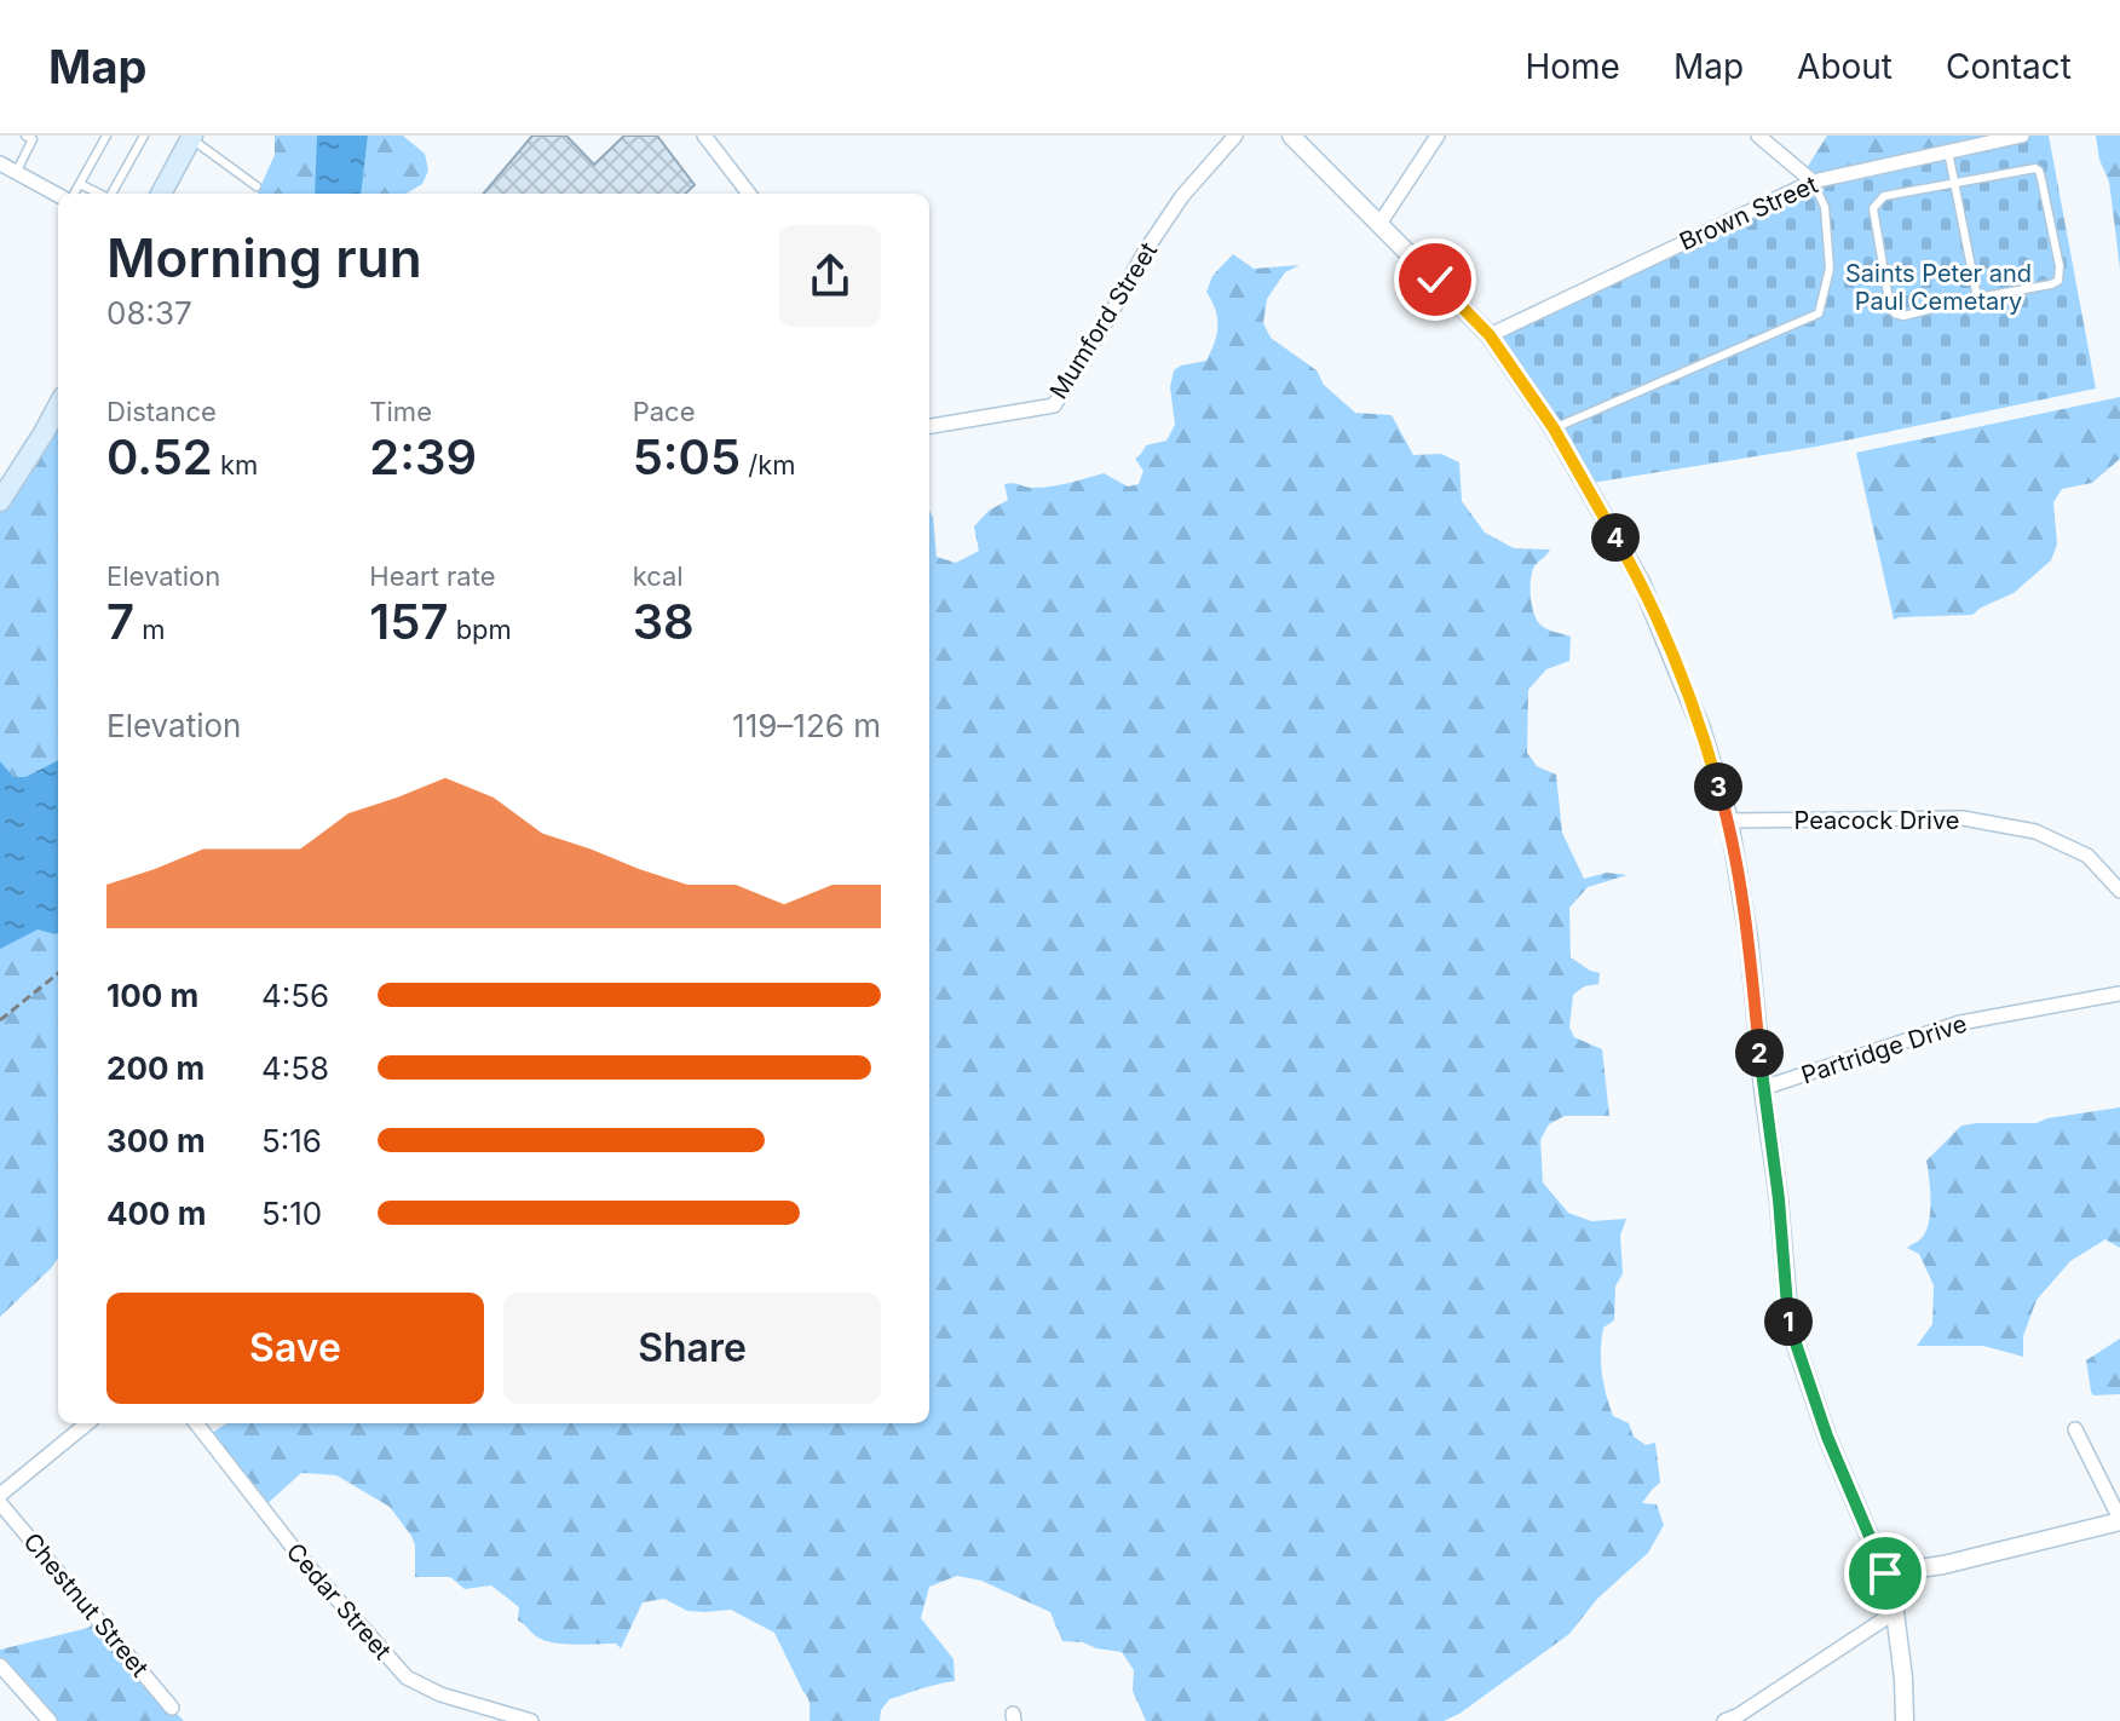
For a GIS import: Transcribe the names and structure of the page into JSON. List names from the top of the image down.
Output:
{
  "streets": {
    "street": [
      "Brown Street",
      "Mumford Street",
      "Peacock Drive",
      "Partridge Drive",
      "Cedar Street",
      "Chestnut Street"
    ]
  },
  "parks": ["Saints Peter and Paul Cemetary"],
  "page": {
    "header": "Map",
    "nav": [
      "Home",
      "Map",
      "About",
      "Contact"
    ],
    "heading": ["Morning run", "08:37"],
    "stats": [
      ["Distance", "0.52 km"],
      ["Time", "2:39"],
      ["Pace", "5:05 /km"],
      ["Elevation", "7 m"],
      ["Heart rate", "157 bpm"],
      ["kcal", "38"]
    ],
    "pins": [
      "4",
      "3",
      "2",
      "1"
    ],
    "chart": ["Elevation", "119–126 m"],
    "list": [
      {
        "name": "100 m",
        "note": "4:56"
      },
      {
        "name": "200 m",
        "note": "4:58"
      },
      {
        "name": "300 m",
        "note": "5:16"
      },
      {
        "name": "400 m",
        "note": "5:10"
      }
    ],
    "buttons": ["Save", "Share"]
  }
}
